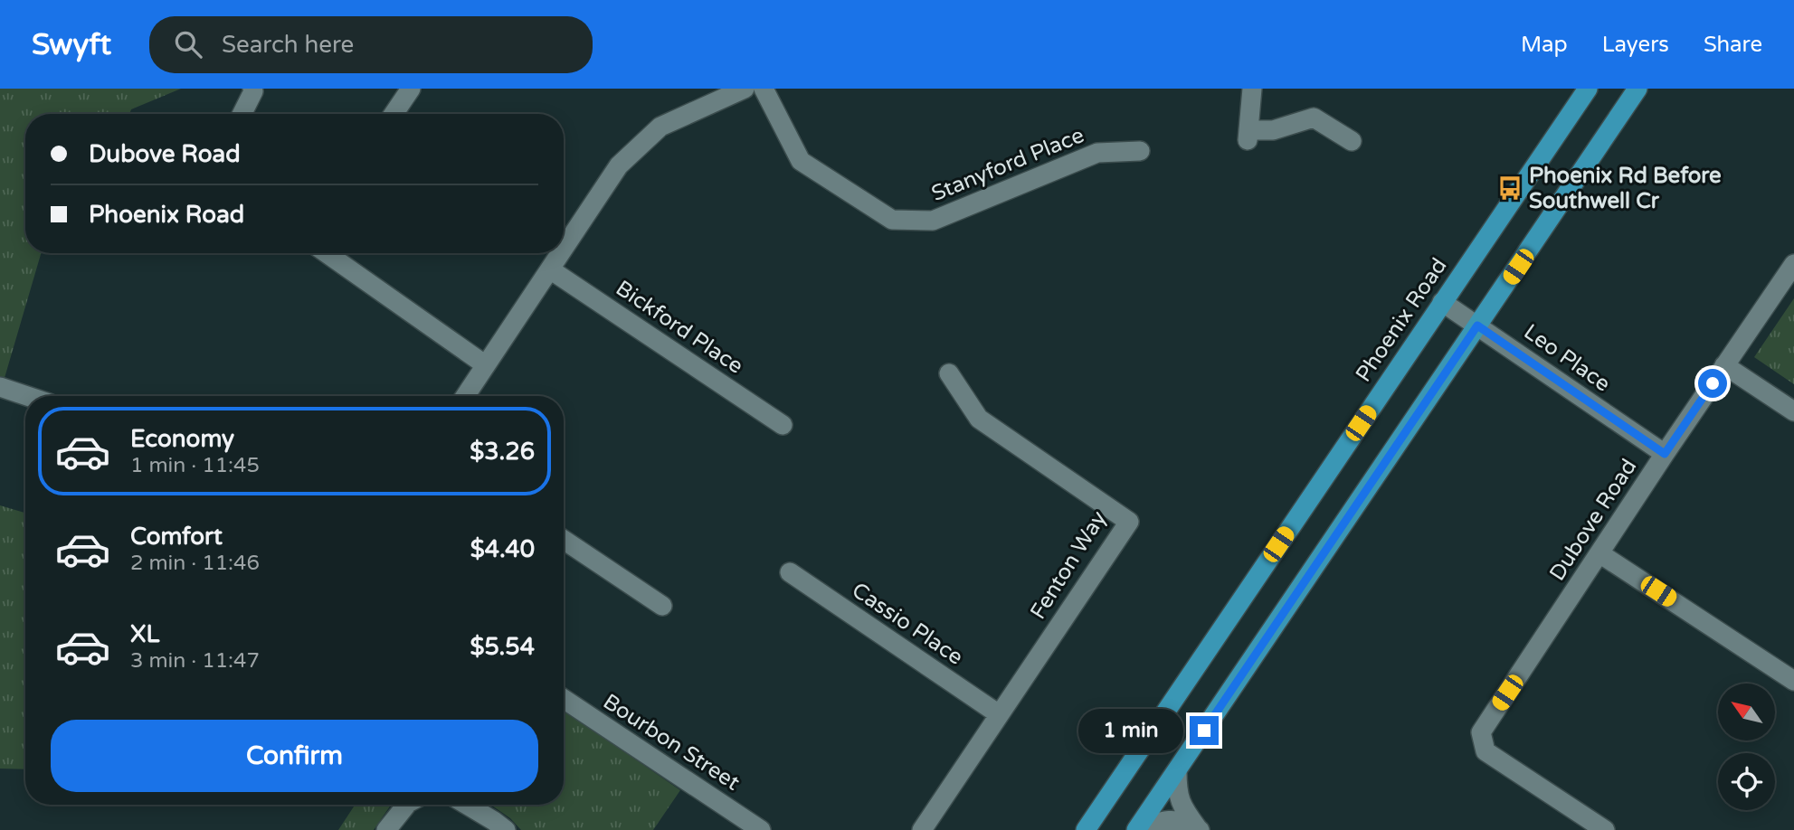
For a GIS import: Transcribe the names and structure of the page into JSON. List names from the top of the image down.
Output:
{
  "streets": {
    "main road": ["Phoenix Road"],
    "street": [
      "Stanyford Place",
      "Bickford Place",
      "Leo Place",
      "Dubove Road",
      "Fenton Way",
      "Cassio Place",
      "Bourbon Street"
    ]
  },
  "crossings": [
    ["Phoenix Road", "Leo Place"],
    ["Leo Place", "Dubove Road"],
    ["Fenton Way", "Cassio Place"]
  ],
  "places": {
    "bus stop": ["Phoenix Rd Before Southwell Cr"]
  },
  "north": "top left",
  "page": {
    "header": "Swyft",
    "search": "Search here",
    "nav": ["Map", "Layers", "Share"],
    "banner": ["Dubove Road", "Phoenix Road"],
    "list": [
      {
        "name": "Economy",
        "note": "1 min · 11:45",
        "value": "$3.26"
      },
      {
        "name": "Comfort",
        "note": "2 min · 11:46",
        "value": "$4.40"
      },
      {
        "name": "XL",
        "note": "3 min · 11:47",
        "value": "$5.54"
      }
    ],
    "buttons": "Confirm",
    "bubble": "1 min"
  }
}
